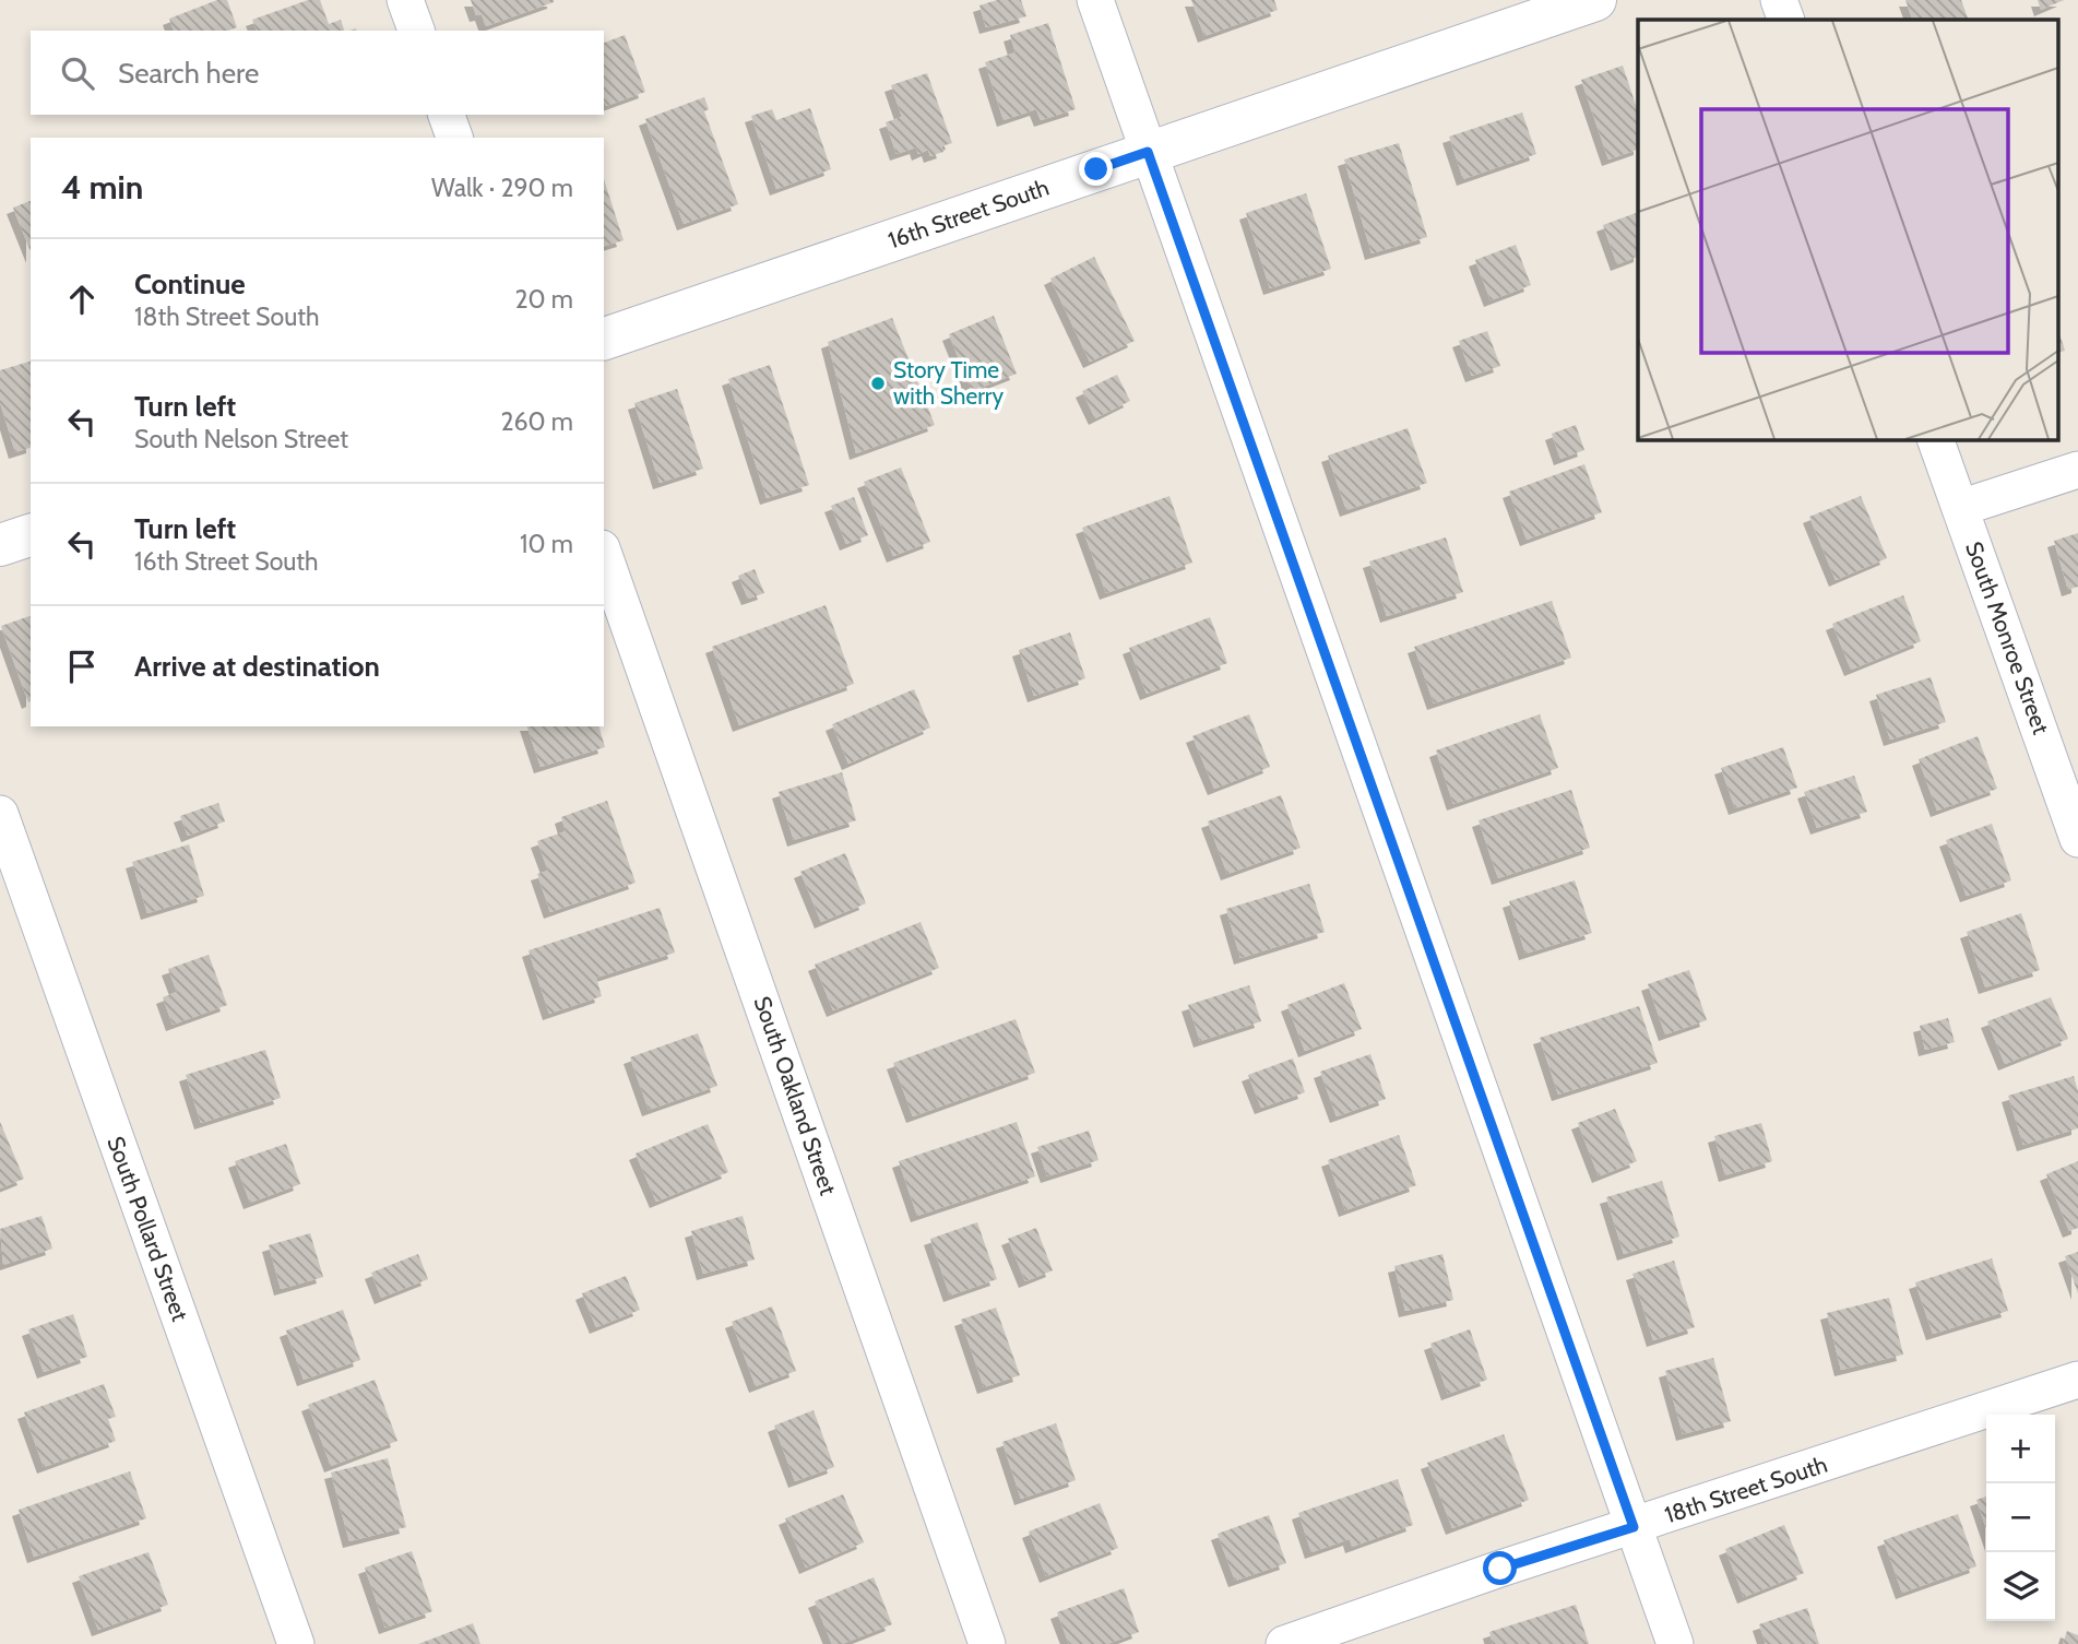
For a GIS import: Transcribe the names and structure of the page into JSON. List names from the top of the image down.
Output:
{
  "streets": {
    "street": [
      "16th Street South",
      "South Monroe Street",
      "South Oakland Street",
      "South Pollard Street",
      "18th Street South"
    ]
  },
  "places": ["Story Time with Sherry"],
  "page": {
    "search": "Search here",
    "heading": ["4 min", "Walk · 290 m"],
    "list": [
      ["Continue", "18th Street South", "20 m"],
      ["Turn left", "South Nelson Street", "260 m"],
      ["Turn left", "16th Street South", "10 m"],
      "Arrive at destination"
    ],
    "map_buttons": ["+", "−"]
  }
}
